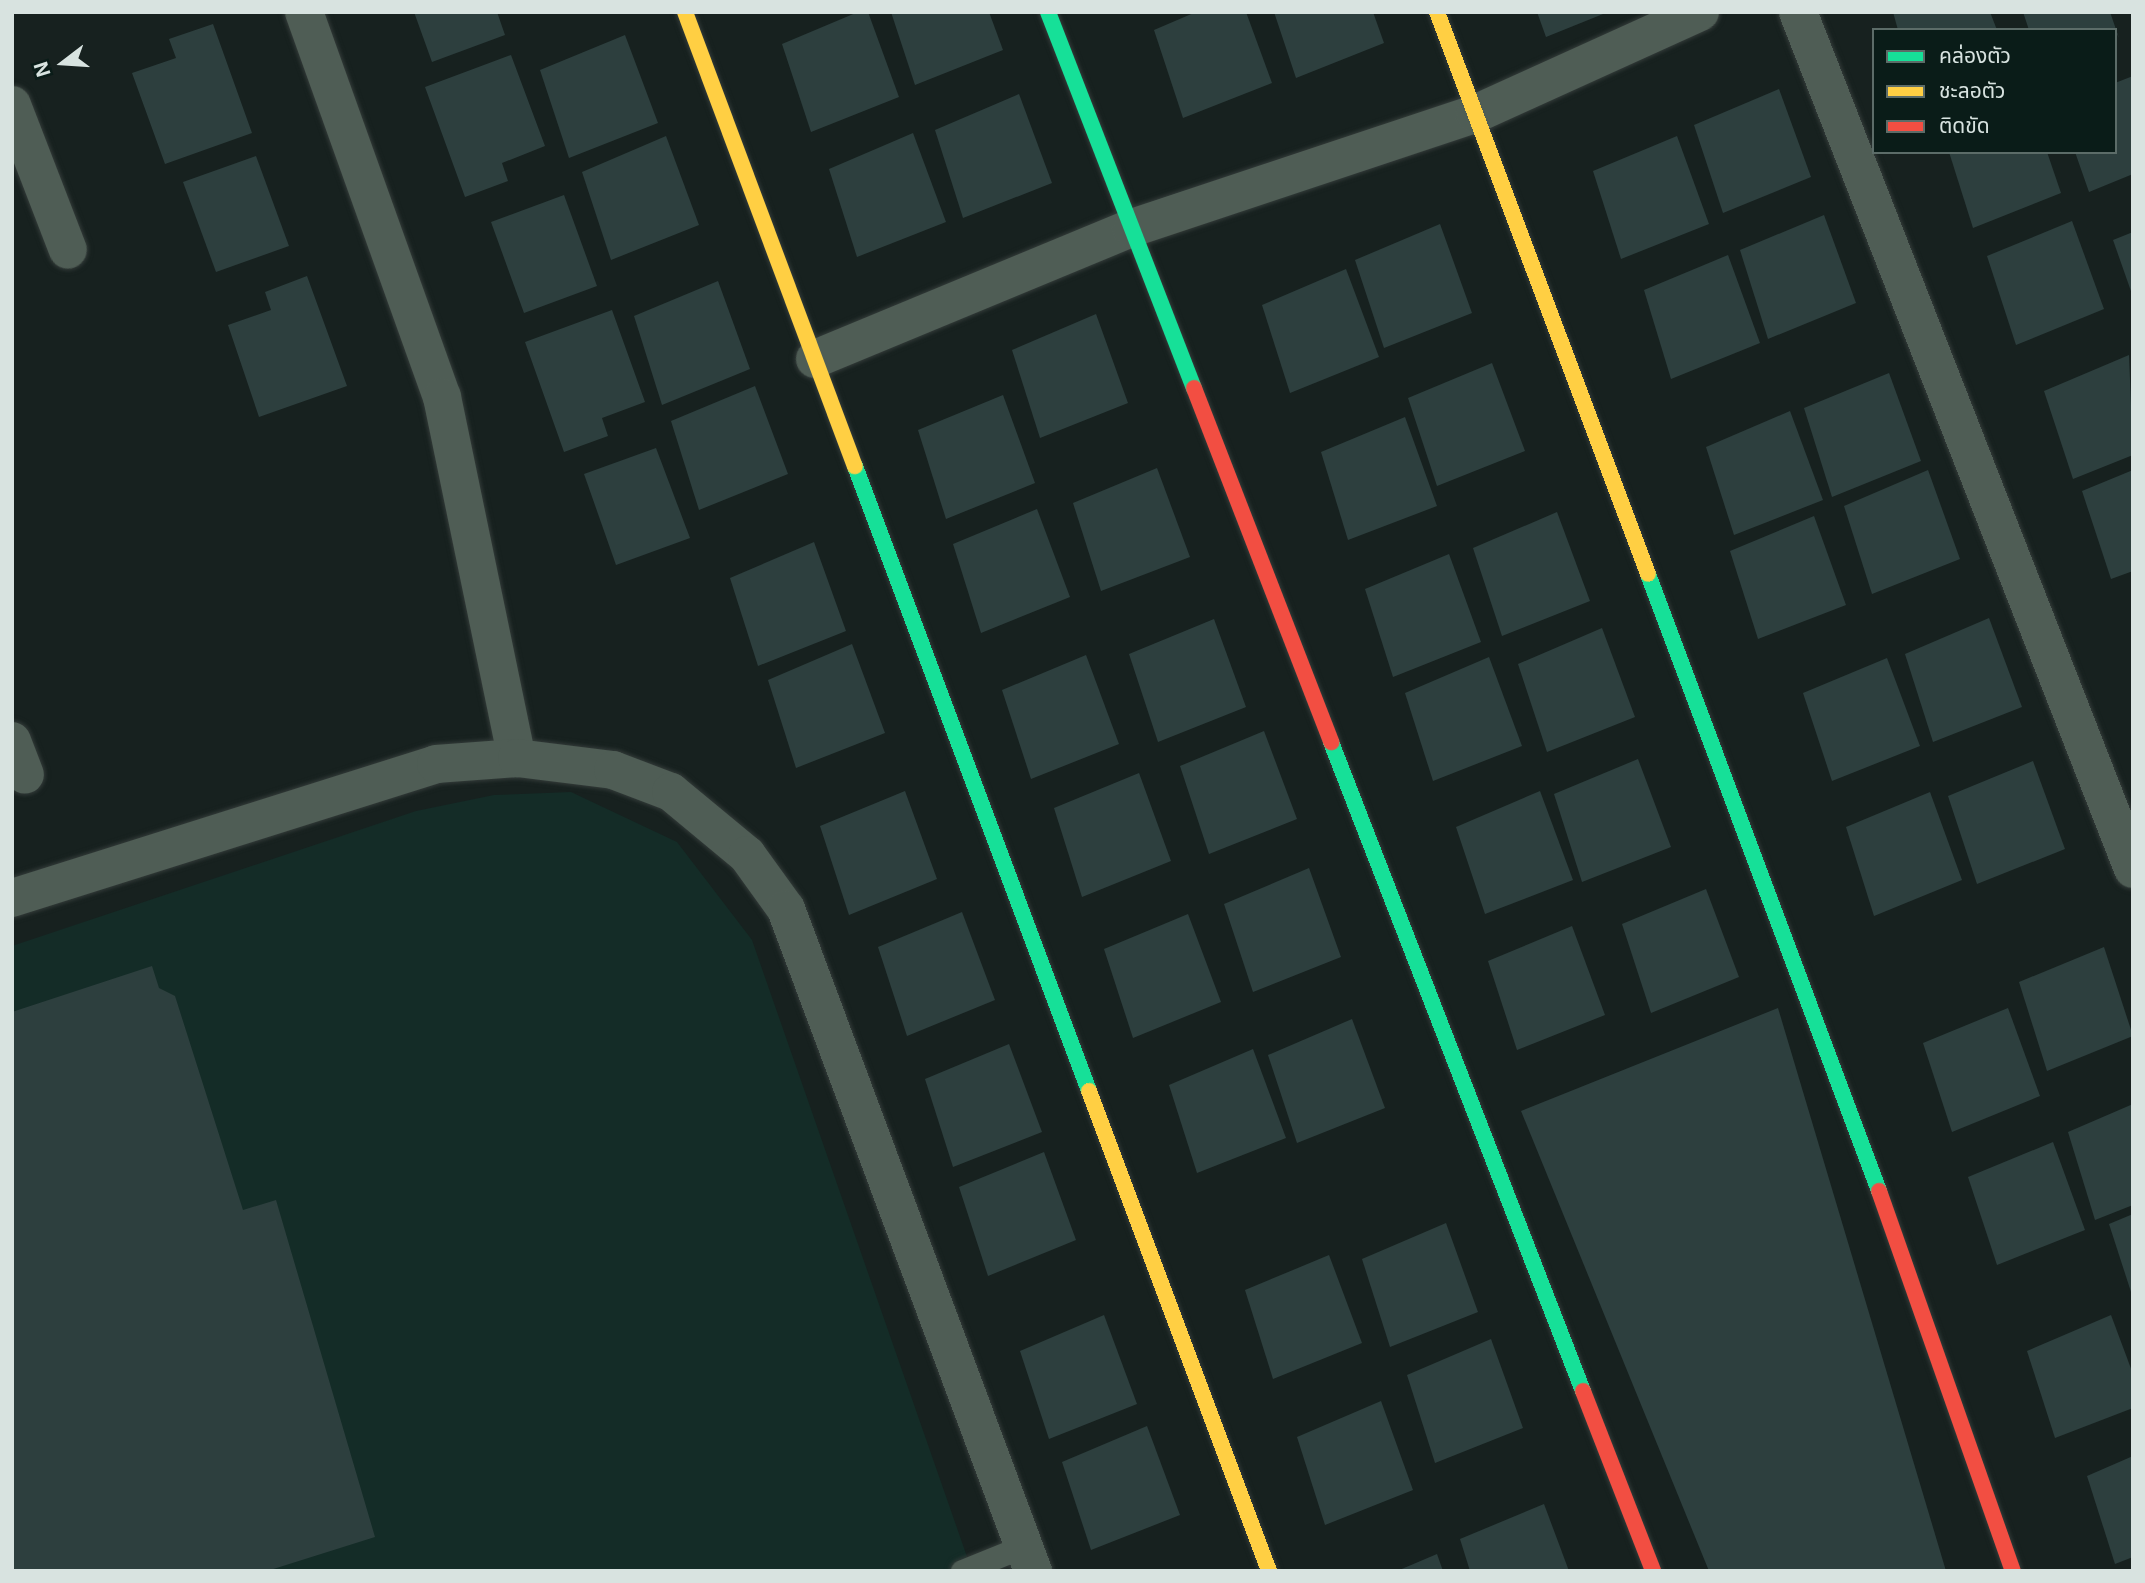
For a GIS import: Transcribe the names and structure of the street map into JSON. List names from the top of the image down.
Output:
{
  "legend": ["คล่องตัว", "ชะลอตัว", "ติดขัด"],
  "north": "left"
}
